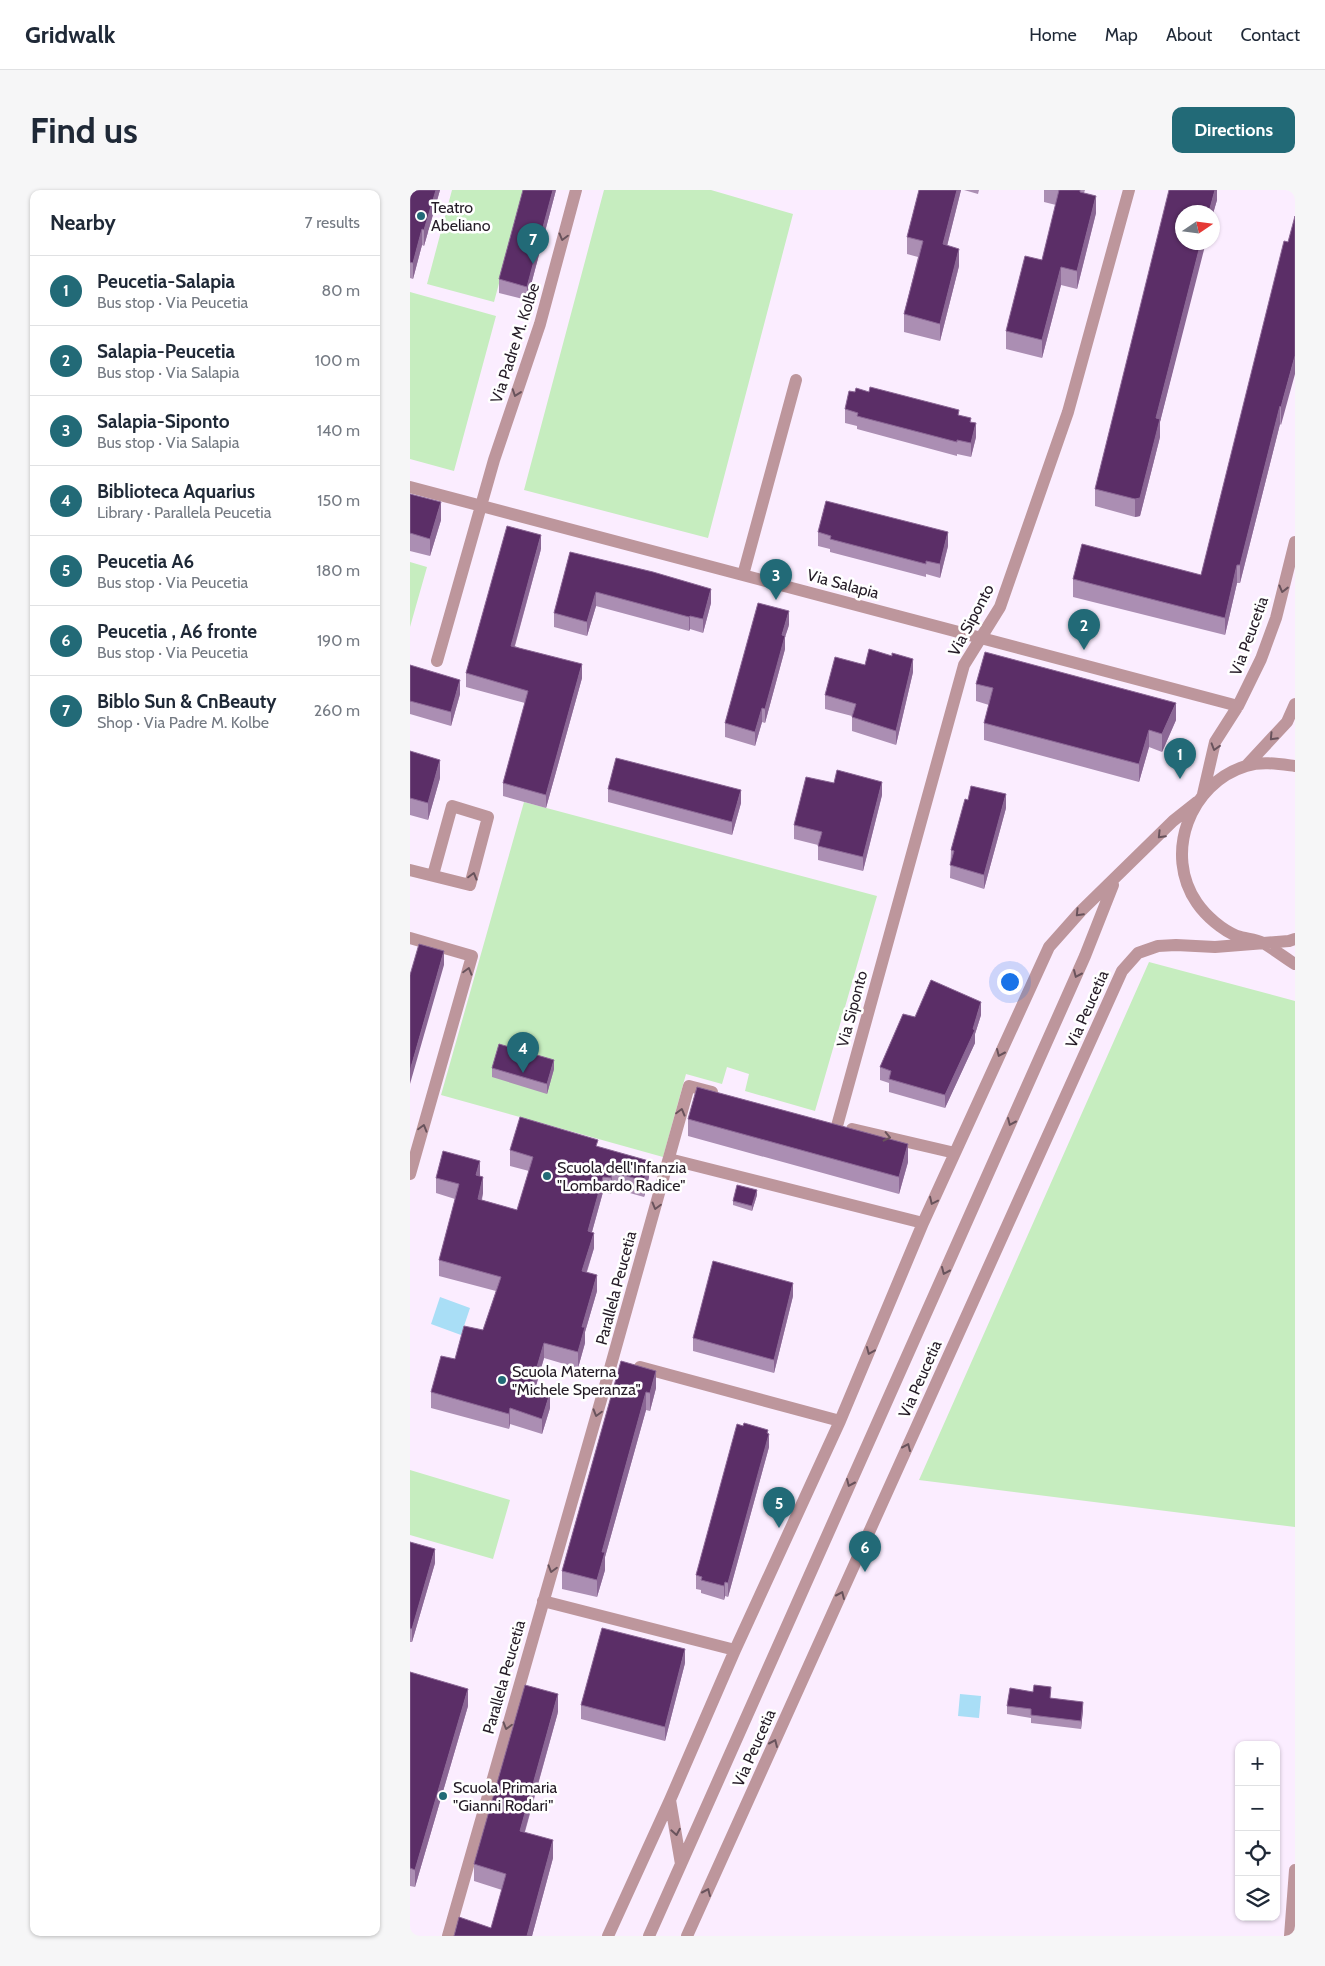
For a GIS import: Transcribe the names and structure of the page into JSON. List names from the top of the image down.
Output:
{
  "streets": {
    "street": [
      "Via Padre M. Kolbe",
      "Via Salapia",
      "Via Siponto",
      "Via Peucetia",
      "Parallela Peucetia"
    ]
  },
  "crossings": [
    ["Via Padre M. Kolbe", "Via Salapia"],
    ["Via Salapia", "Via Siponto"],
    ["Via Salapia", "Via Peucetia"],
    ["Via Siponto", "Via Peucetia"]
  ],
  "one_way": ["Via Padre M. Kolbe", "Via Siponto"],
  "places": [
    "Teatro Abeliano",
    "Scuola dell'Infanzia \"Lombardo Radice\"",
    "Scuola Materna \"Michele Speranza\"",
    "Scuola Primaria \"Gianni Rodari\""
  ],
  "north": "right",
  "page": {
    "header": "Gridwalk",
    "nav": [
      "Home",
      "Map",
      "About",
      "Contact"
    ],
    "buttons": "Directions",
    "title": "Find us",
    "heading": ["Nearby", "7 results"],
    "pins": [
      "7",
      "3",
      "2",
      "1",
      "4",
      "5",
      "6"
    ],
    "list": [
      {
        "mark": "1",
        "name": "Peucetia-Salapia",
        "note": "Bus stop · Via Peucetia",
        "value": "80 m"
      },
      {
        "mark": "2",
        "name": "Salapia-Peucetia",
        "note": "Bus stop · Via Salapia",
        "value": "100 m"
      },
      {
        "mark": "3",
        "name": "Salapia-Siponto",
        "note": "Bus stop · Via Salapia",
        "value": "140 m"
      },
      {
        "mark": "4",
        "name": "Biblioteca Aquarius",
        "note": "Library · Parallela Peucetia",
        "value": "150 m"
      },
      {
        "mark": "5",
        "name": "Peucetia A6",
        "note": "Bus stop · Via Peucetia",
        "value": "180 m"
      },
      {
        "mark": "6",
        "name": "Peucetia , A6 fronte",
        "note": "Bus stop · Via Peucetia",
        "value": "190 m"
      },
      {
        "mark": "7",
        "name": "Biblo Sun & CnBeauty",
        "note": "Shop · Via Padre M. Kolbe",
        "value": "260 m"
      }
    ],
    "map_buttons": ["+", "−"]
  }
}
